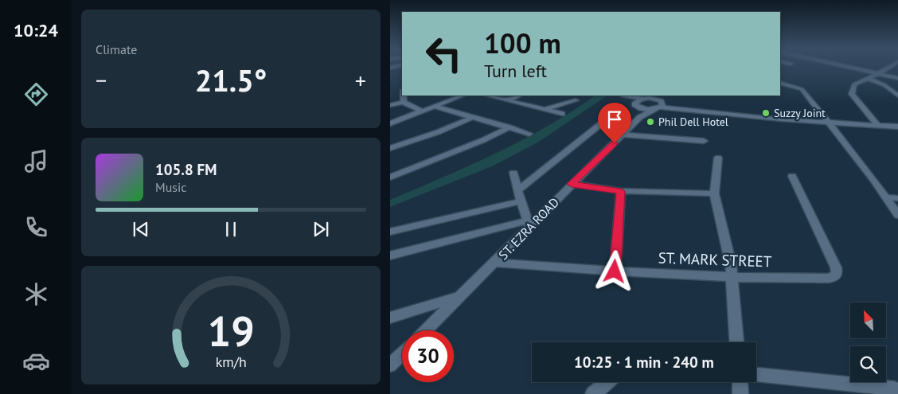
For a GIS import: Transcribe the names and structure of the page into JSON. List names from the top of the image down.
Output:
{
  "streets": {
    "street": ["ST. EZRA ROAD", "ST. MARK STREET"]
  },
  "crossings": [
    ["ST. EZRA ROAD", "ST. MARK STREET"]
  ],
  "places": ["Suzzy Joint", "Phil Dell Hotel"],
  "north": "top left",
  "page": {
    "tabs": "10:24",
    "tile": "Climate",
    "turn": ["100 m", "Turn left"],
    "heat": ["−", "21.5°", "+"],
    "song": ["105.8 FM", "Music"],
    "limit": "30",
    "trip": "10:25 · 1 min · 240 m",
    "gauge": ["19", "km/h"]
  }
}
